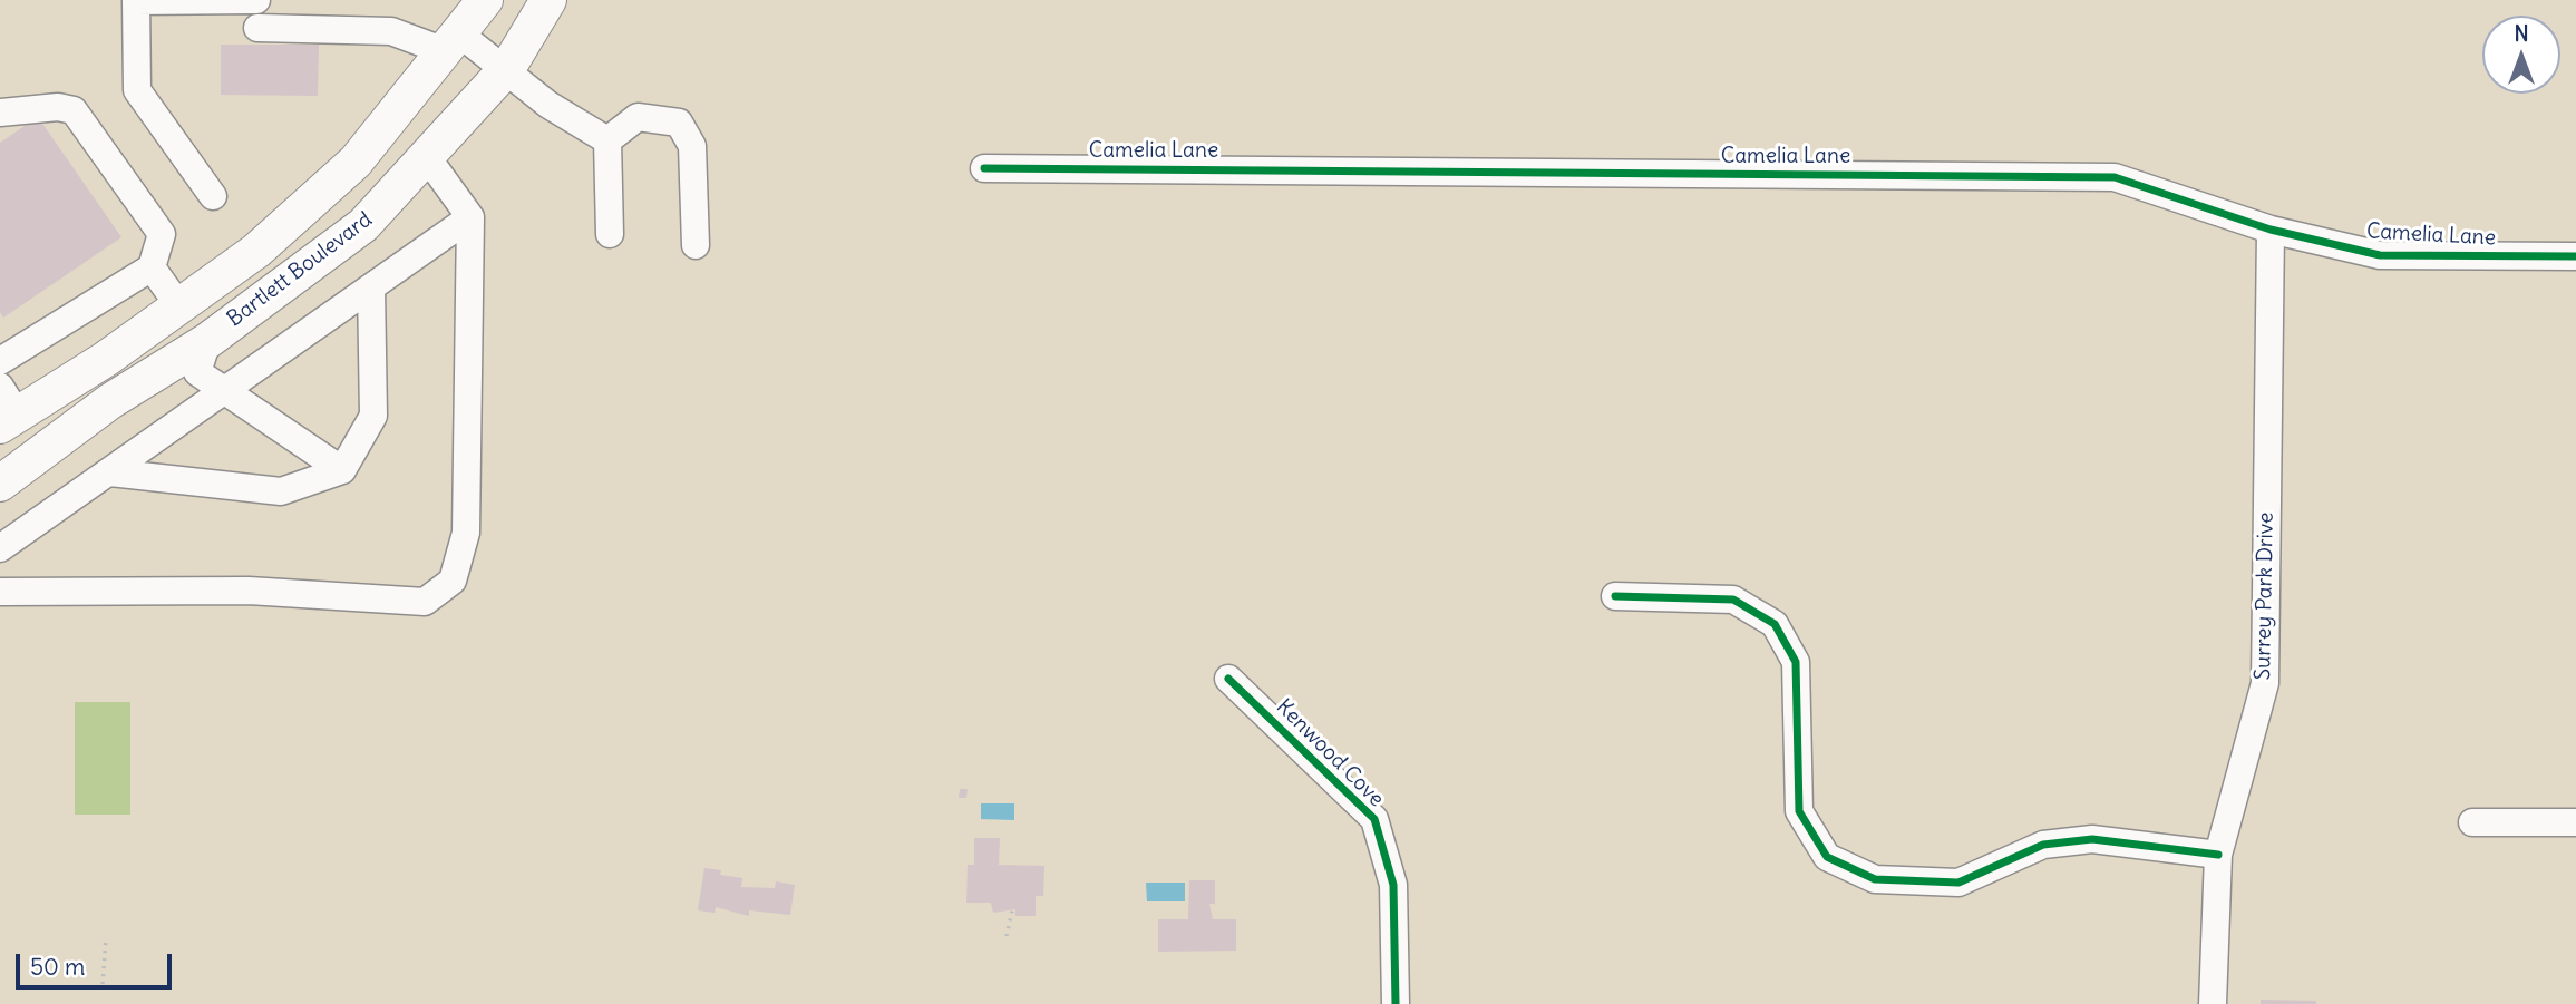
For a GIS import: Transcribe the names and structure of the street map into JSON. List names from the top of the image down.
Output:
{
  "streets": {
    "main road": ["Bartlett Boulevard"],
    "street": ["Camelia Lane", "Surrey Park Drive", "Kenwood Cove"]
  },
  "crossings": [
    ["Camelia Lane", "Surrey Park Drive"]
  ],
  "scale_bar": "50 m",
  "north": "top"
}
